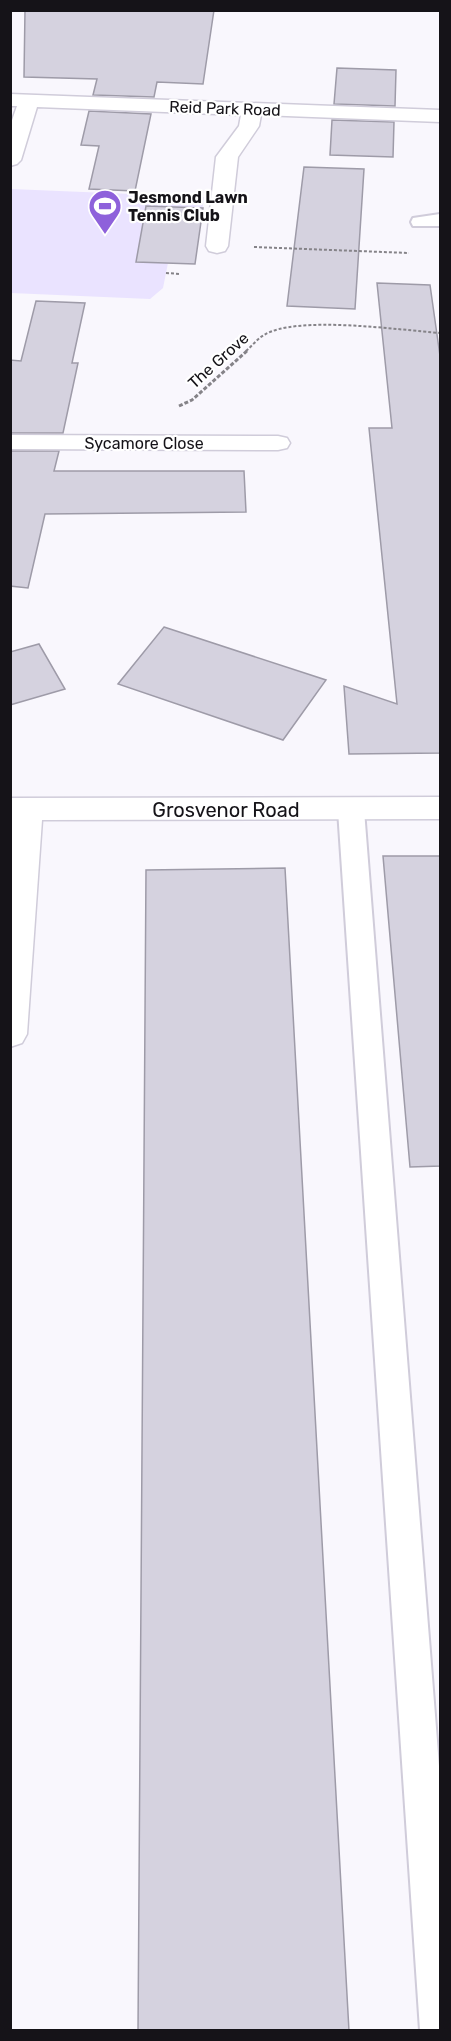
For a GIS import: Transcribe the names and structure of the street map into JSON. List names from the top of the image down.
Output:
{
  "streets": {
    "street": ["Reid Park Road", "Sycamore Close", "Grosvenor Road"],
    "path": ["The Grove"]
  },
  "places": {
    "sports": ["Jesmond Lawn Tennis Club"]
  }
}
